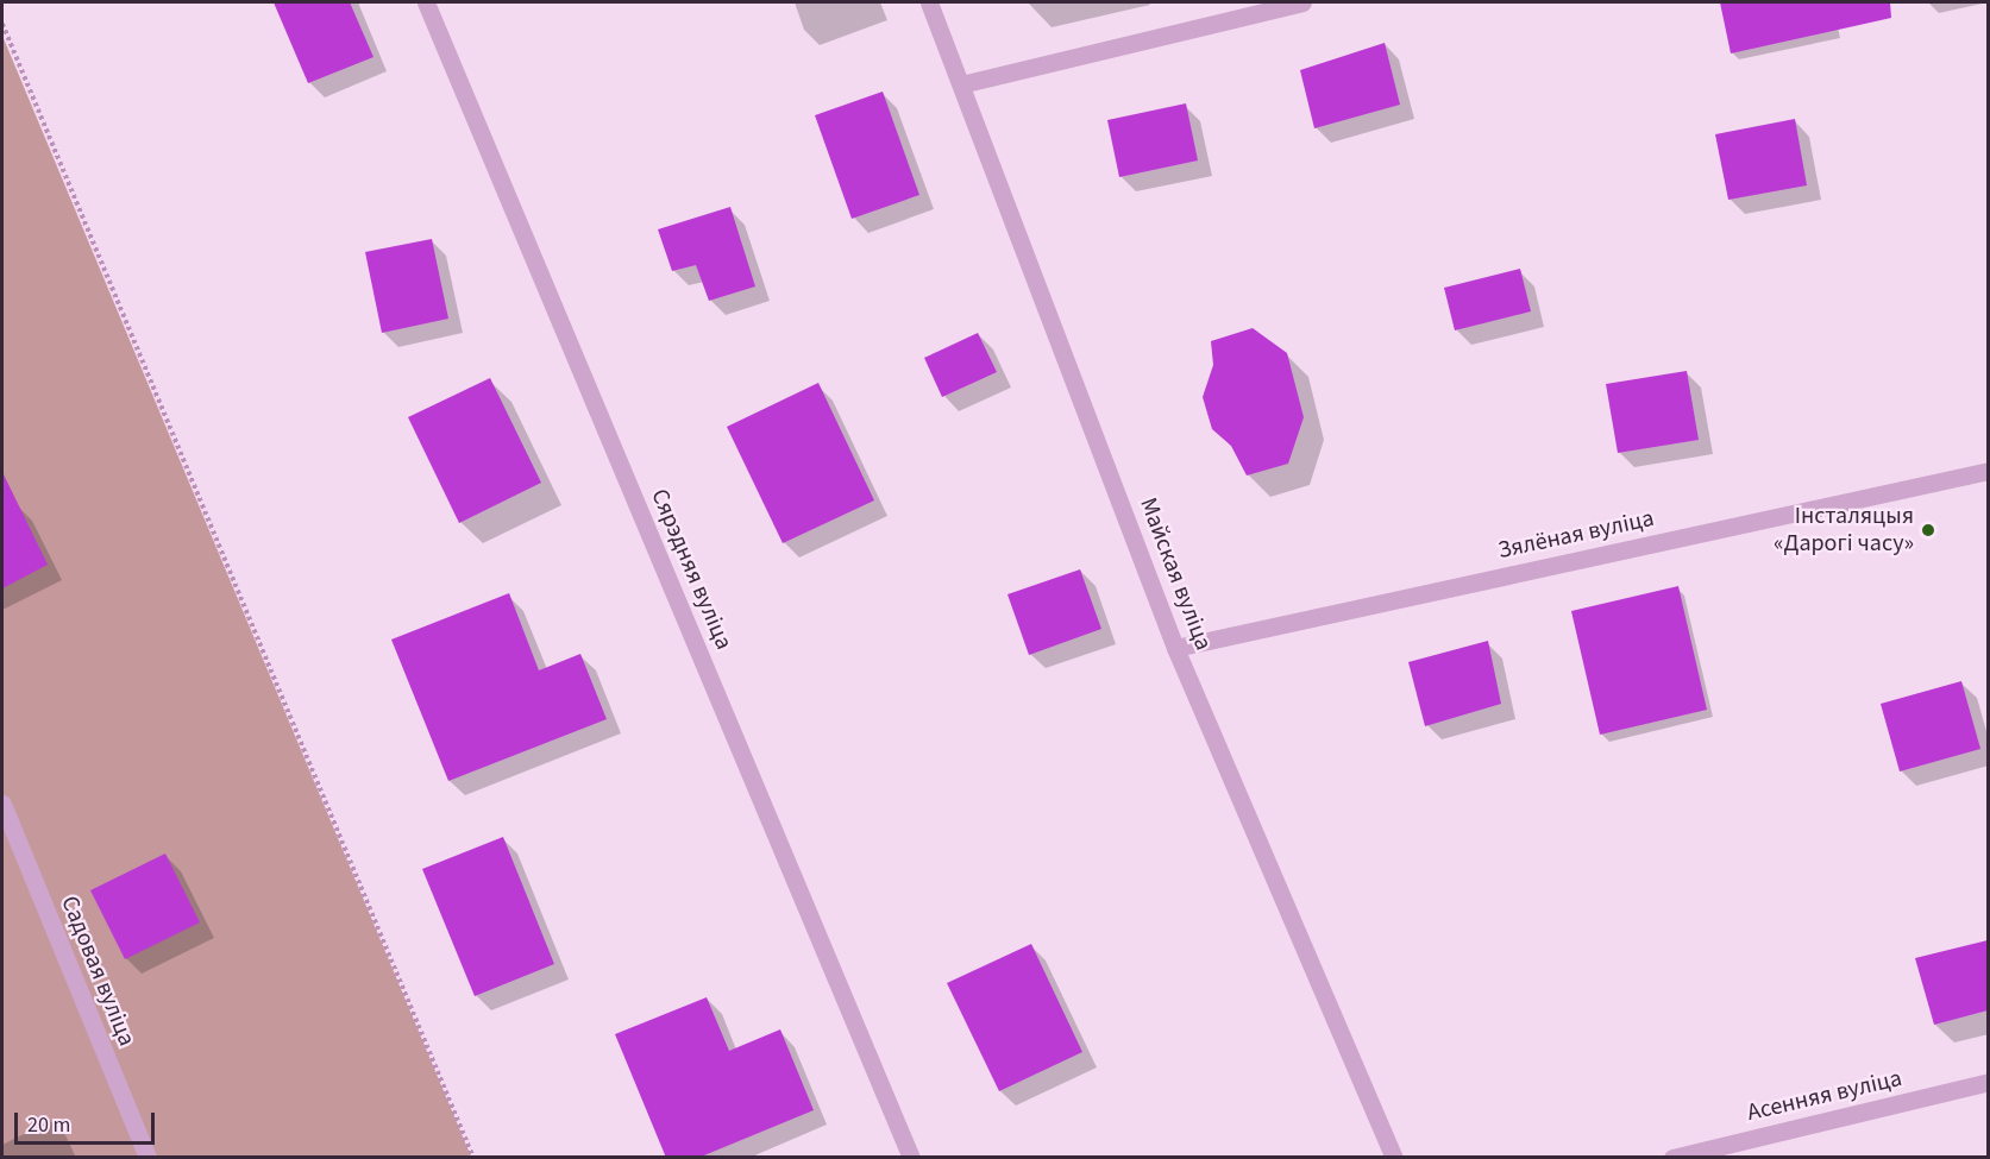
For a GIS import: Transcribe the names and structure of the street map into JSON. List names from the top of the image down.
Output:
{
  "streets": {
    "street": [
      "Зялёная вуліца",
      "Сярэдняя вуліца",
      "Майская вуліца",
      "Садовая вуліца",
      "Асенняя вуліца"
    ]
  },
  "crossings": [
    ["Зялёная вуліца", "Майская вуліца"]
  ],
  "places": ["Інсталяцыя «Дарогі часу»"],
  "scale_bar": "20 m"
}
